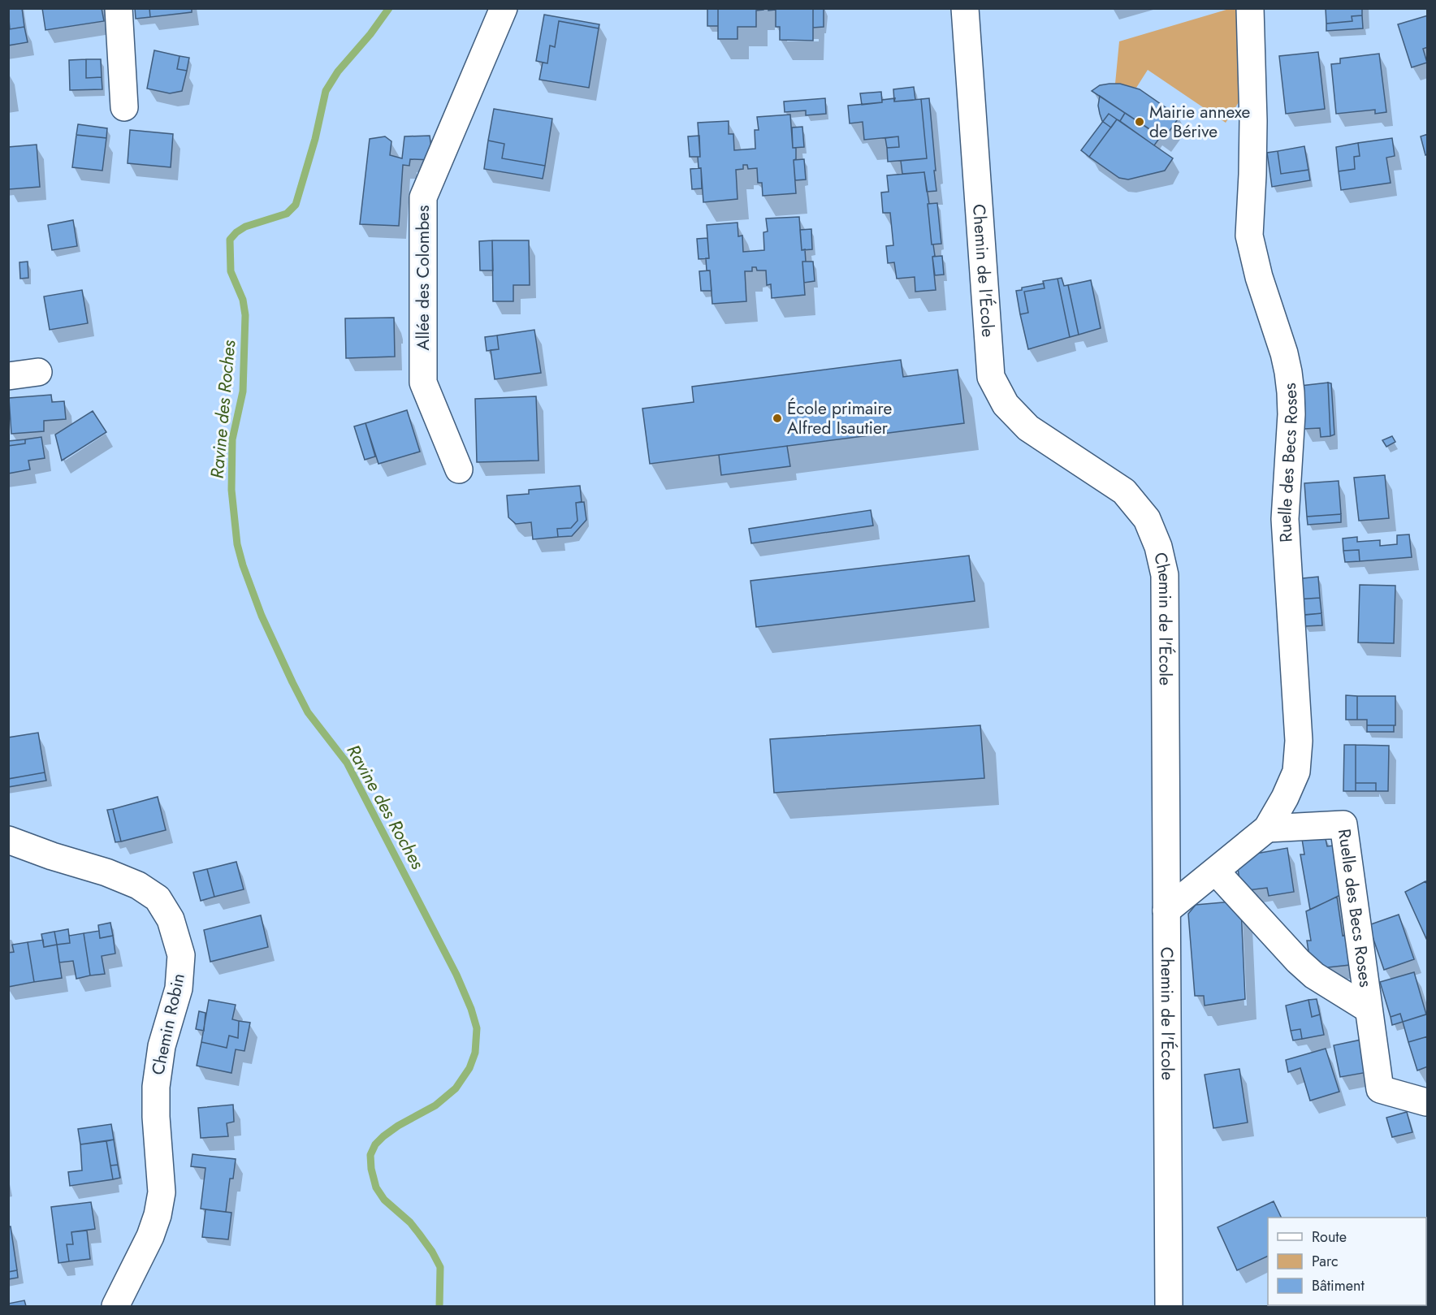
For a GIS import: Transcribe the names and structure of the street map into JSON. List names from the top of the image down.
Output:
{
  "streets": {
    "street": [
      "Chemin de l'École",
      "Allée des Colombes",
      "Ruelle des Becs Roses",
      "Chemin Robin"
    ]
  },
  "crossings": [
    ["Chemin de l'École", "Ruelle des Becs Roses"]
  ],
  "water": ["Ravine des Roches"],
  "places": ["Mairie annexe de Bérive", "École primaire Alfred Isautier"],
  "legend": ["Route", "Parc", "Bâtiment"]
}
